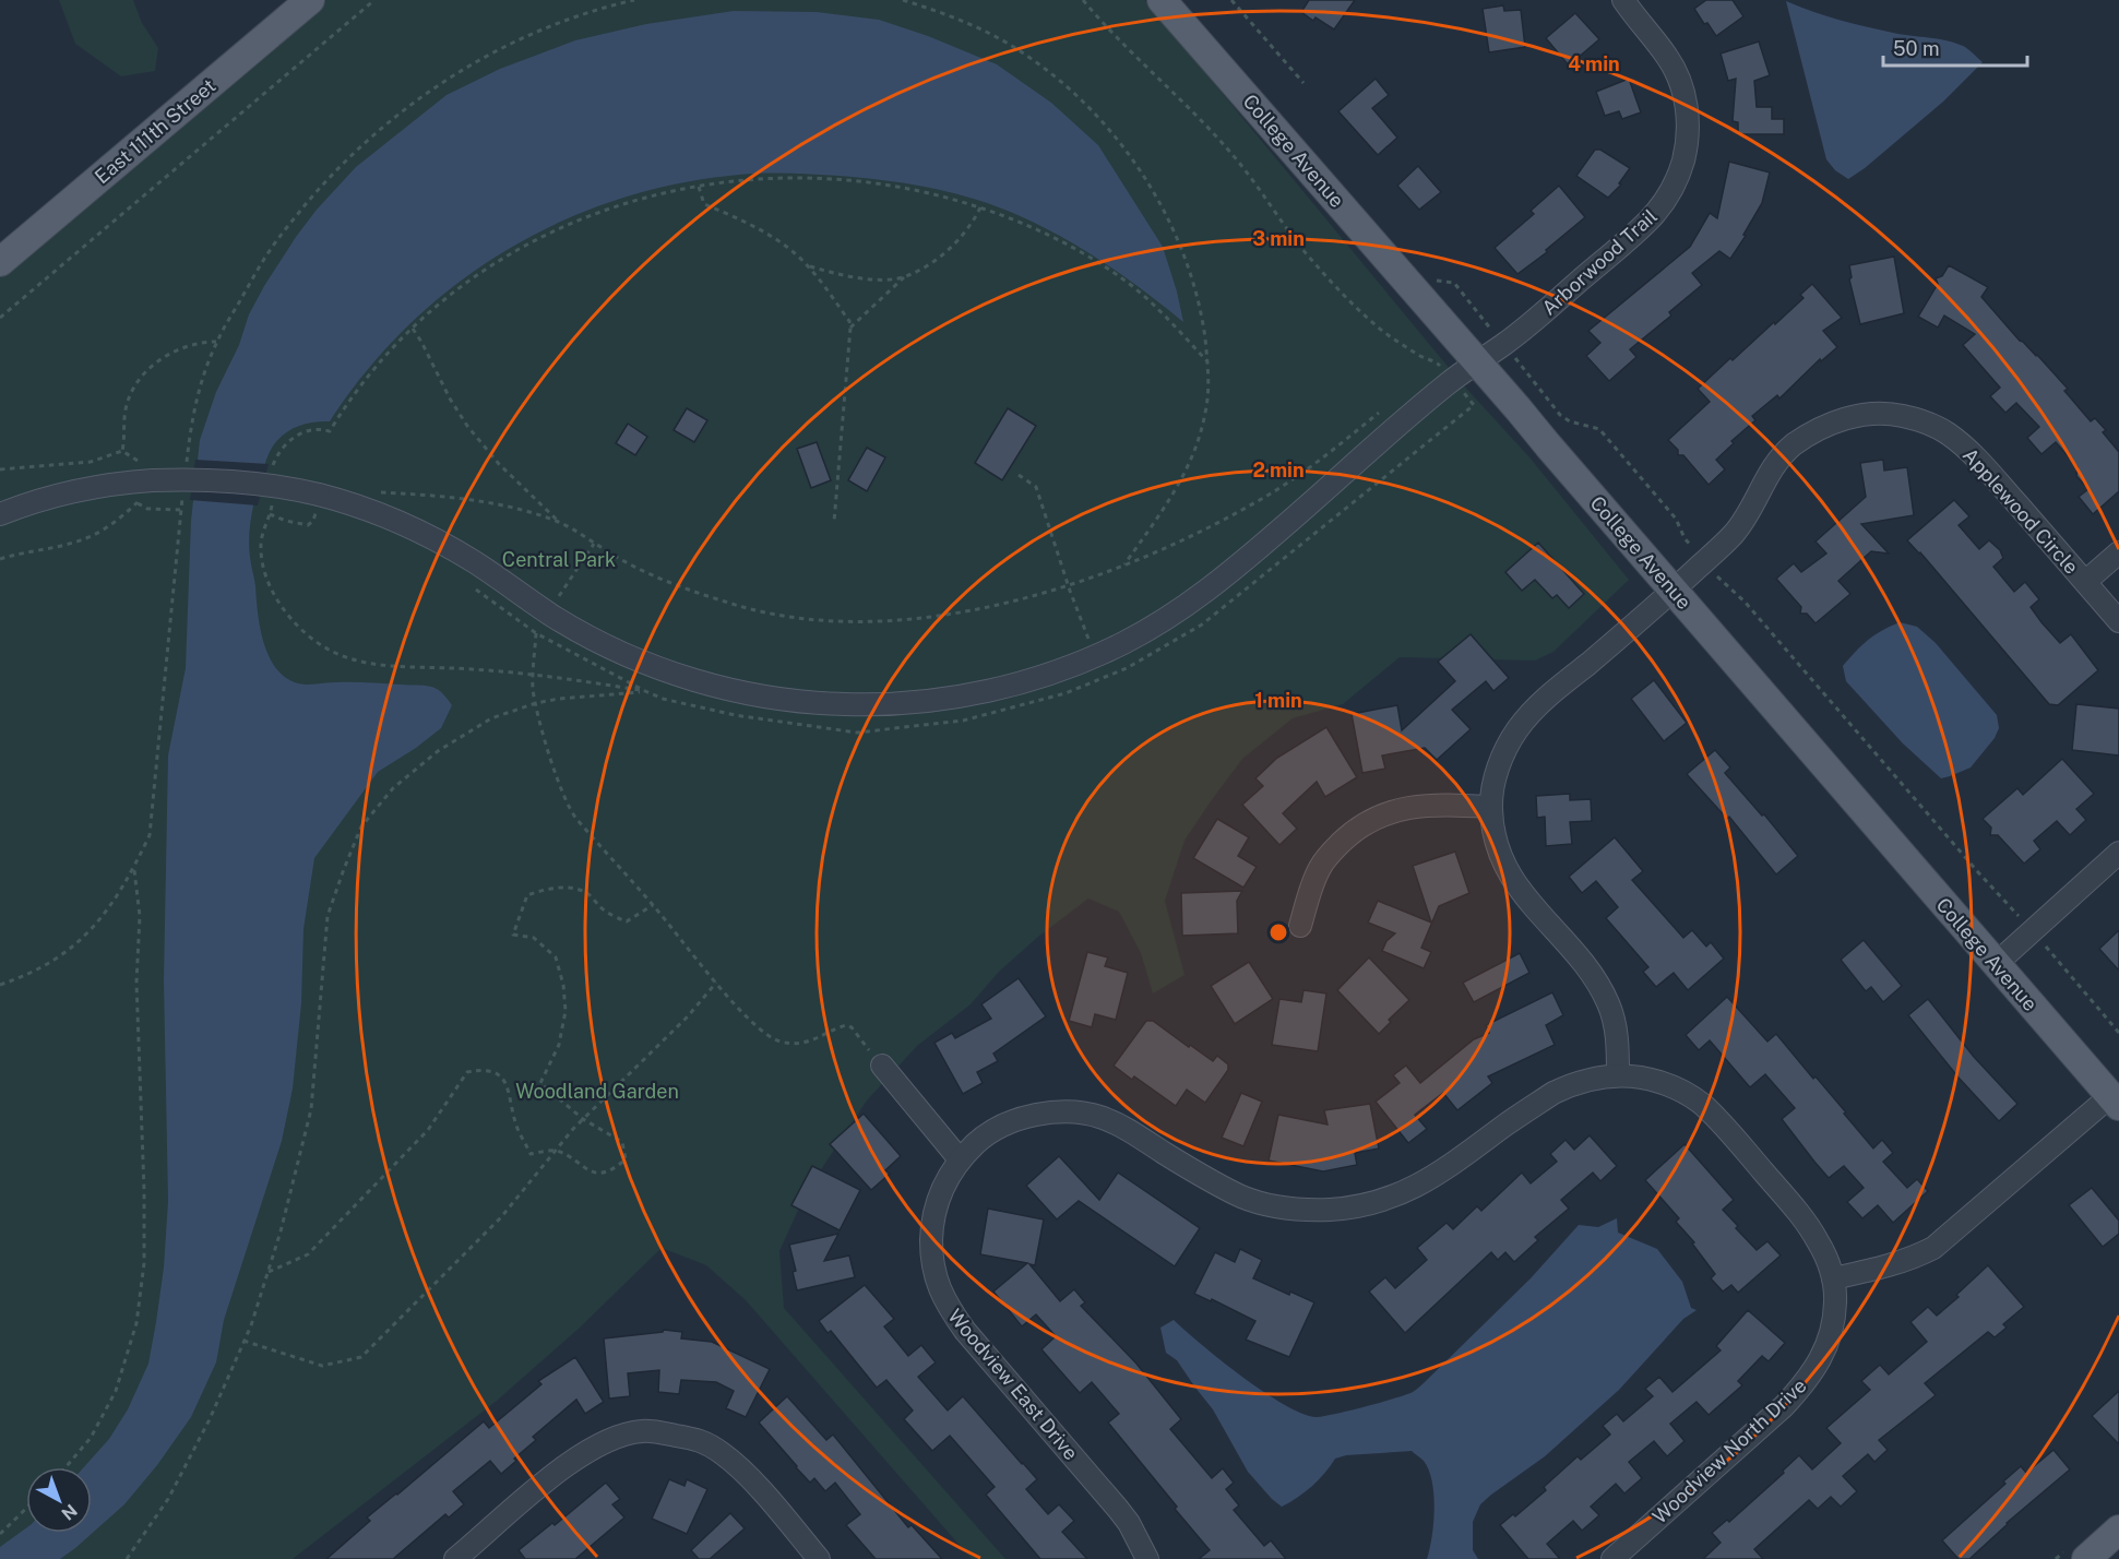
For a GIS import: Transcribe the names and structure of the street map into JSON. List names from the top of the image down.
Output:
{
  "streets": {
    "main road": ["East 111th Street", "College Avenue"],
    "street": [
      "Arborwood Trail",
      "Applewood Circle",
      "Woodview East Drive",
      "Woodview North Drive"
    ]
  },
  "crossings": [
    ["College Avenue", "Arborwood Trail"],
    ["College Avenue", "Applewood Circle"],
    ["Woodview East Drive", "Woodview North Drive"]
  ],
  "parks": ["Central Park", "Woodland Garden"],
  "scale_bar": "50 m",
  "north": "bottom right",
  "rings": [
    "4 min",
    "3 min",
    "2 min",
    "1 min"
  ]
}
